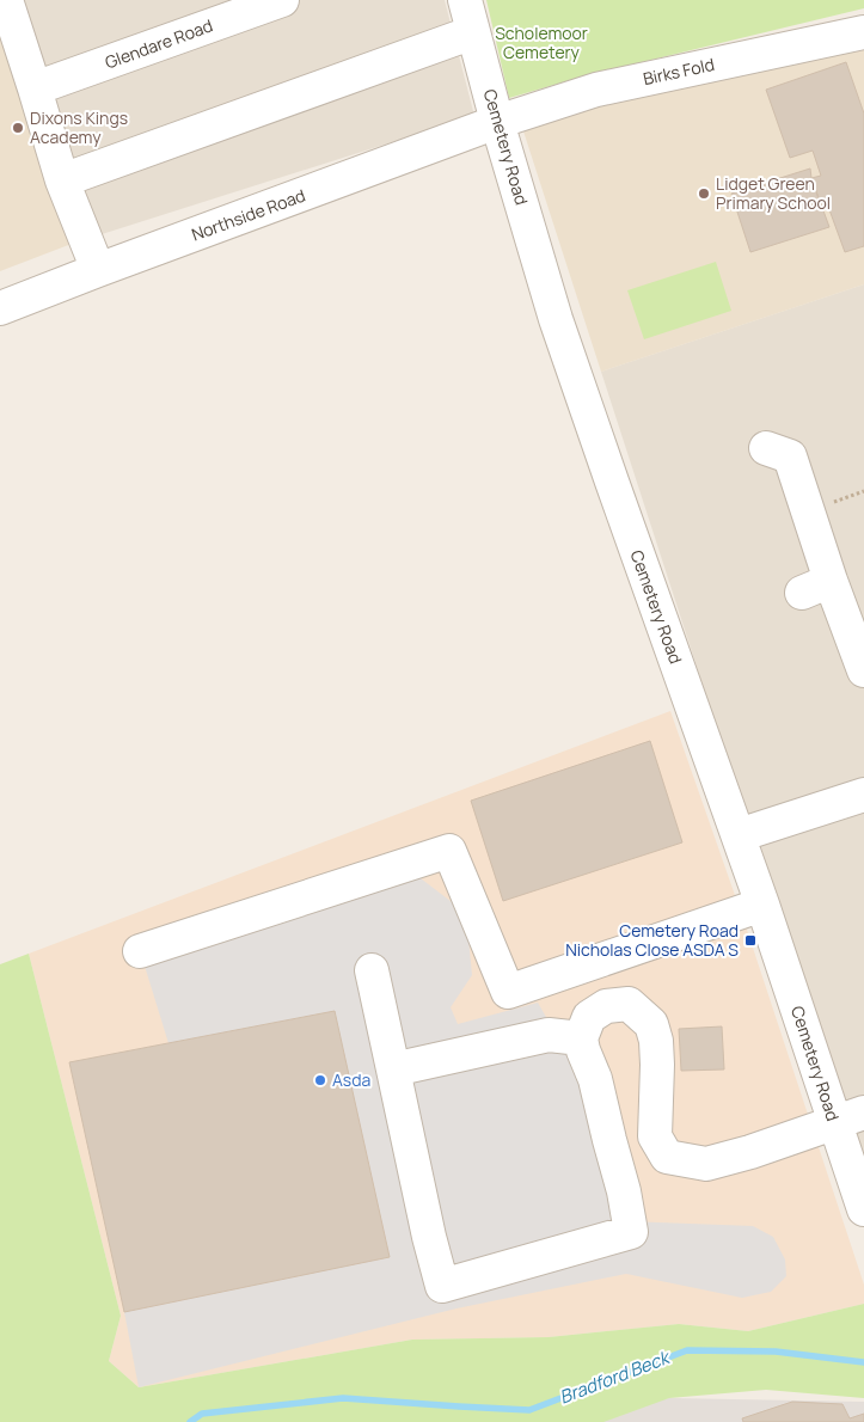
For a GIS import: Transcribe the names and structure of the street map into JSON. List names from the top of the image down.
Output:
{
  "streets": {
    "street": [
      "Glendare Road",
      "Birks Fold",
      "Cemetery Road",
      "Northside Road"
    ]
  },
  "crossings": [
    ["Birks Fold", "Cemetery Road"],
    ["Birks Fold", "Northside Road"],
    ["Cemetery Road", "Northside Road"]
  ],
  "water": ["Bradford Beck"],
  "parks": ["Scholemoor Cemetery"],
  "places": {
    "other": ["Dixons Kings Academy", "Lidget Green Primary School", "Asda"],
    "transit": ["Cemetery Road Nicholas Close ASDA S"]
  }
}
